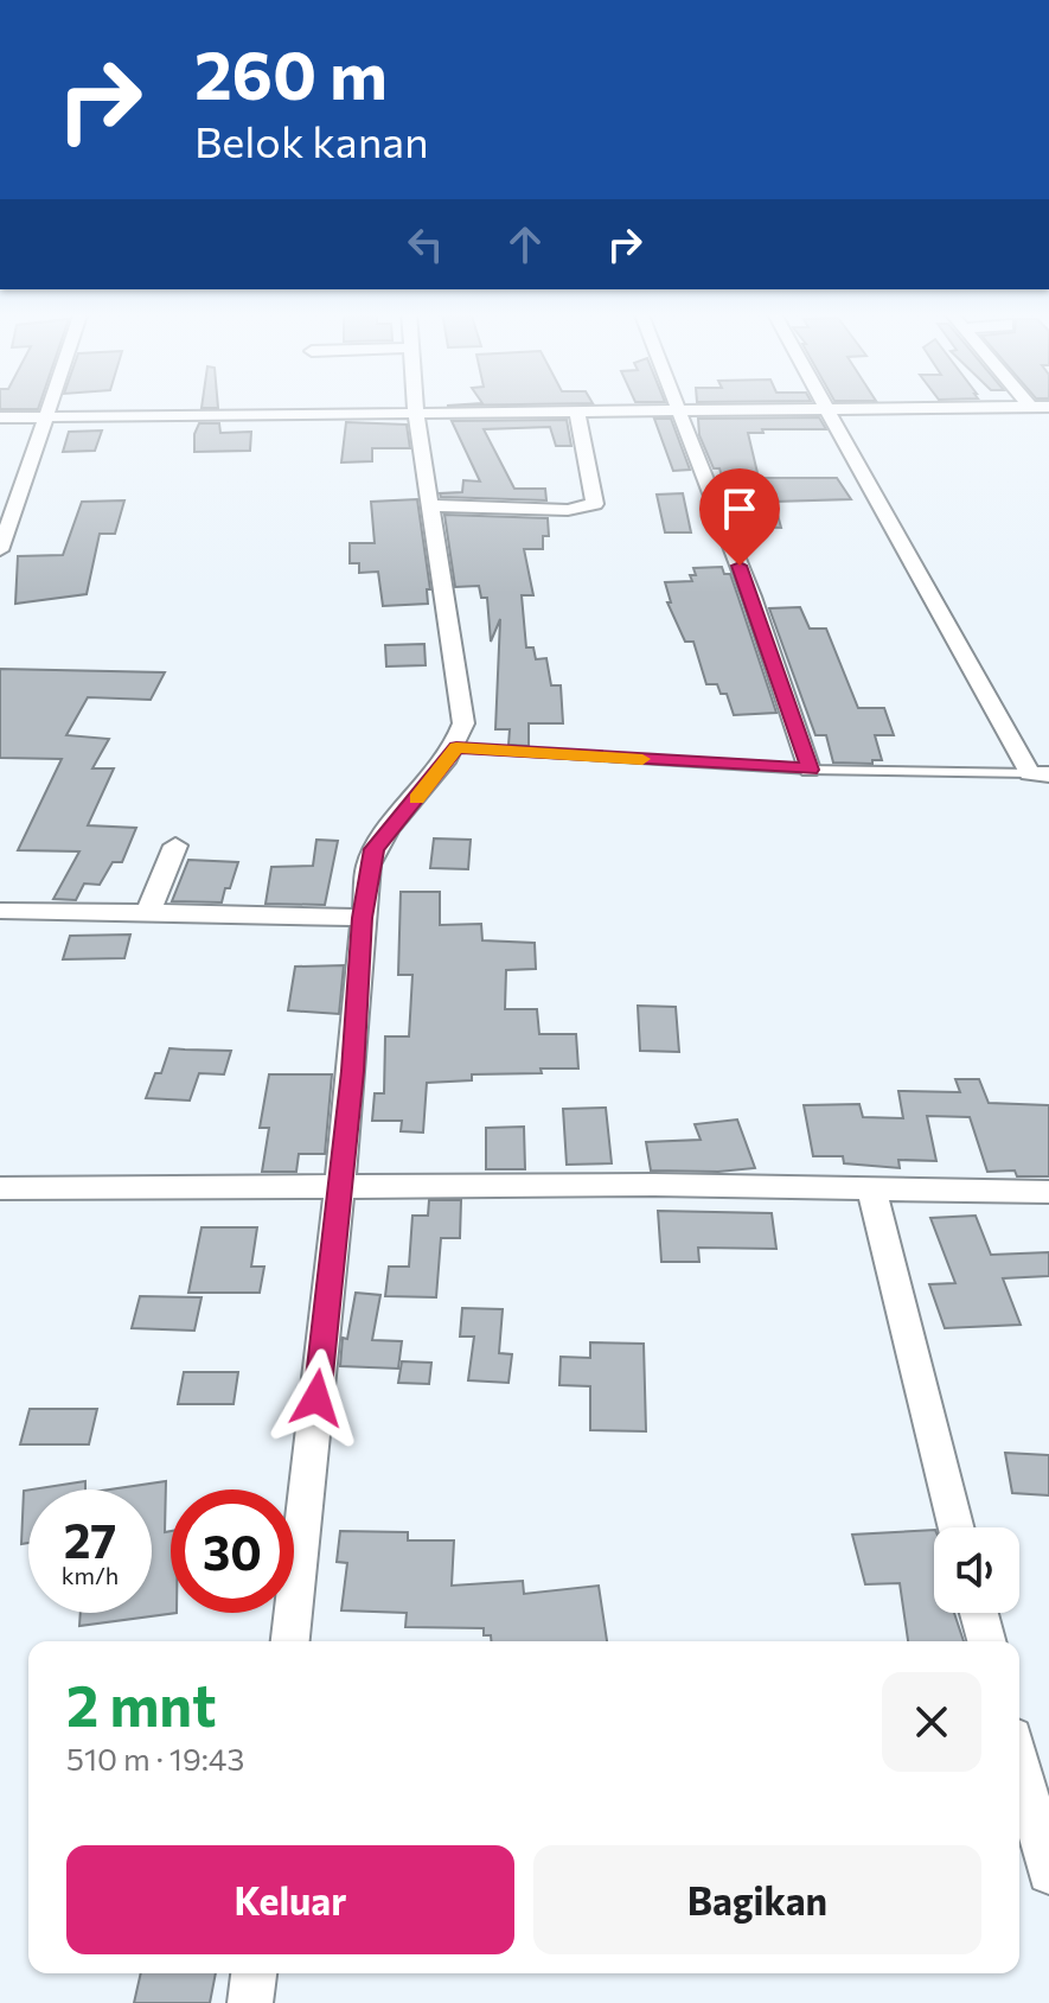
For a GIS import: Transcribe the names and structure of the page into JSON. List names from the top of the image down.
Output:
{
  "page": {
    "turn": ["260 m", "Belok kanan"],
    "speed": "27 km/h",
    "limit": "30",
    "heading": ["2 mnt", "510 m · 19:43"],
    "buttons": ["Keluar", "Bagikan"]
  }
}
